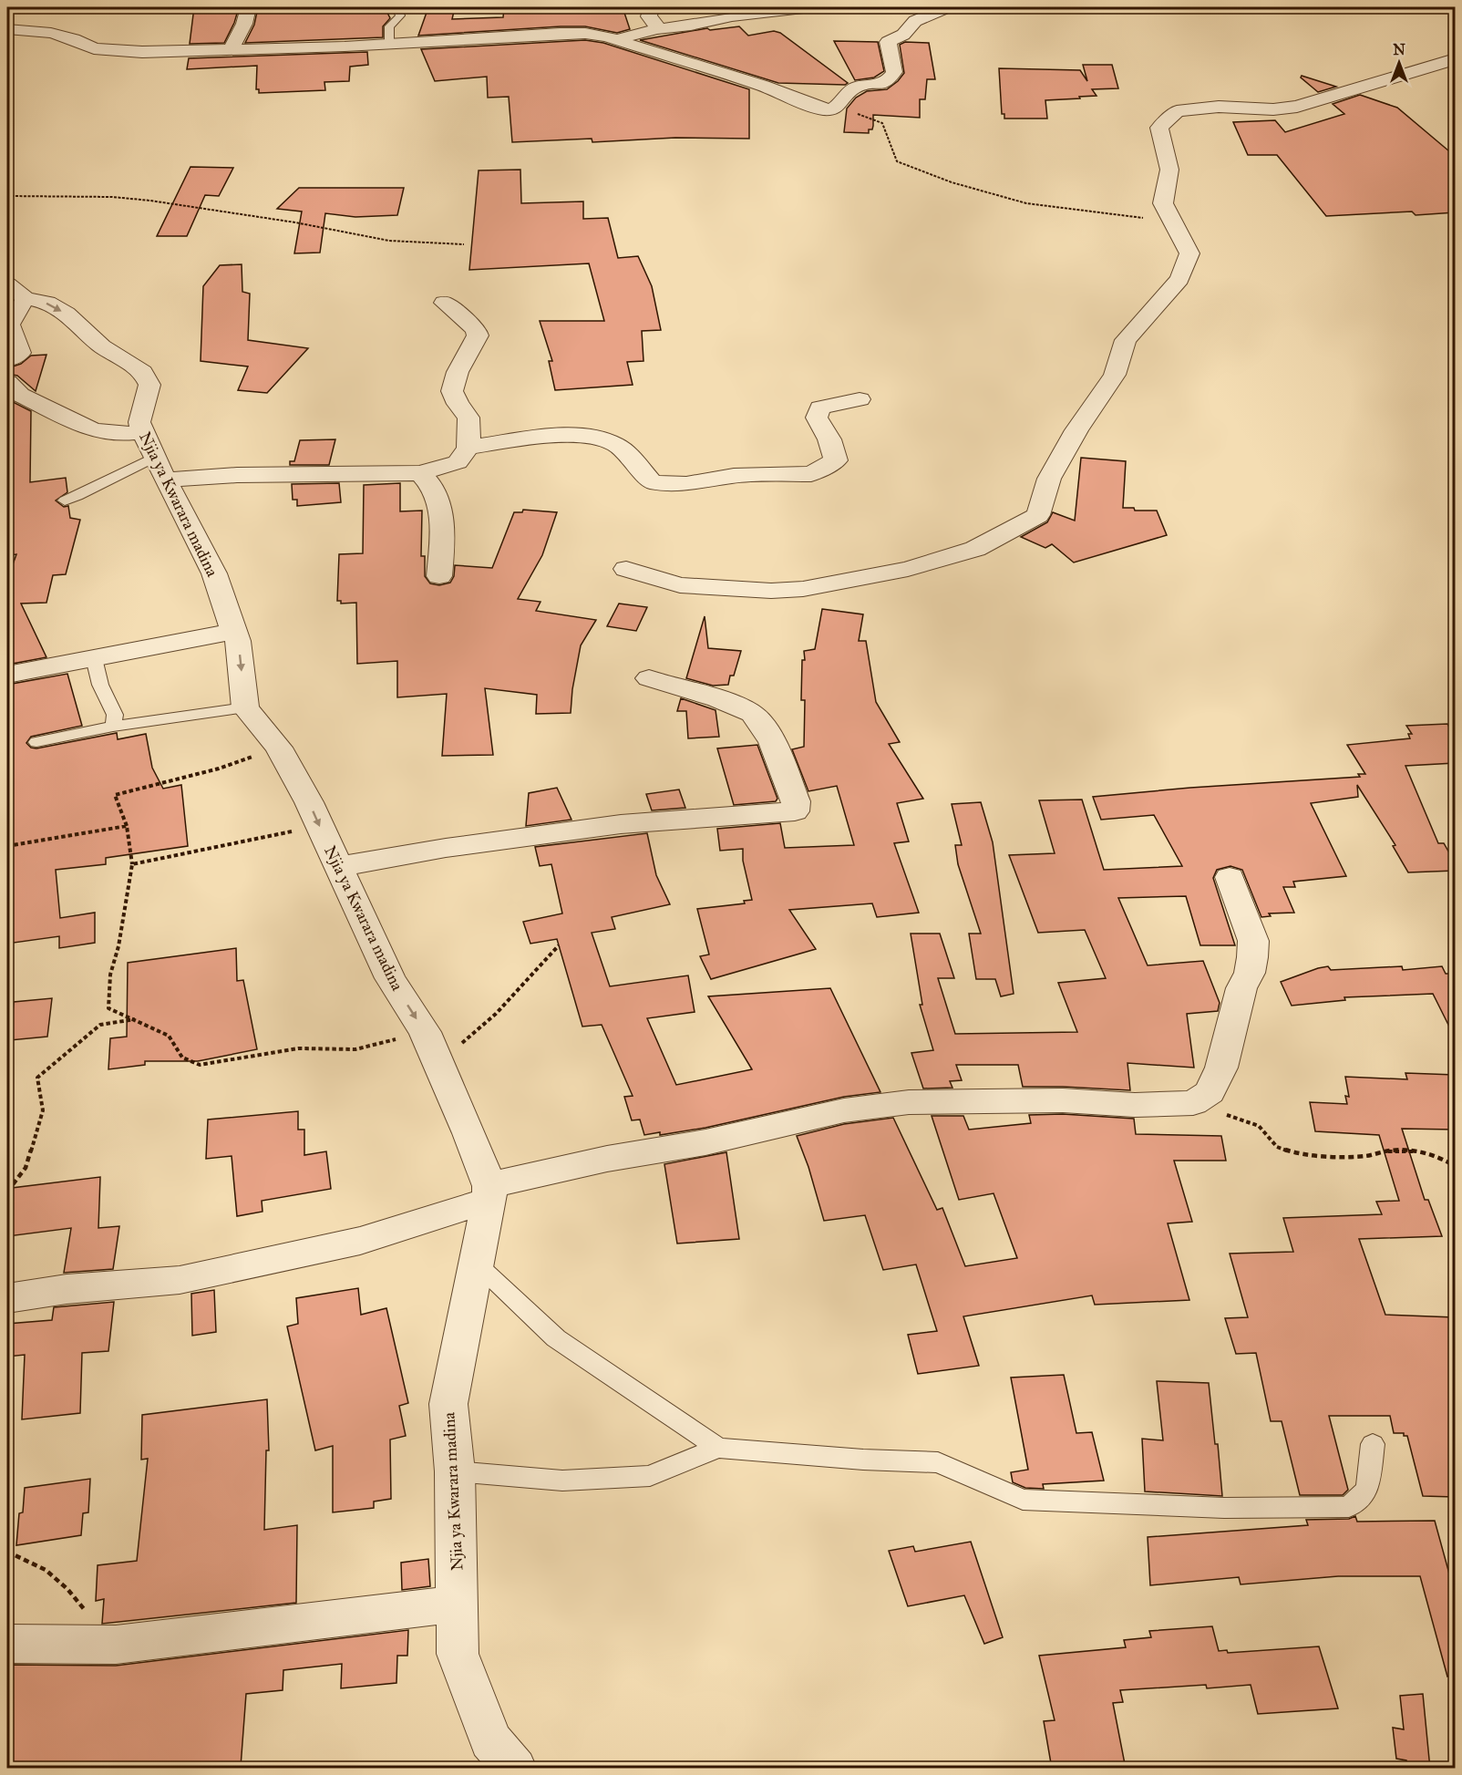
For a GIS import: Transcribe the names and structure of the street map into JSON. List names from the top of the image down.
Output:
{
  "streets": {
    "street": ["Njia ya Kwarara madina"]
  },
  "north": "top"
}
